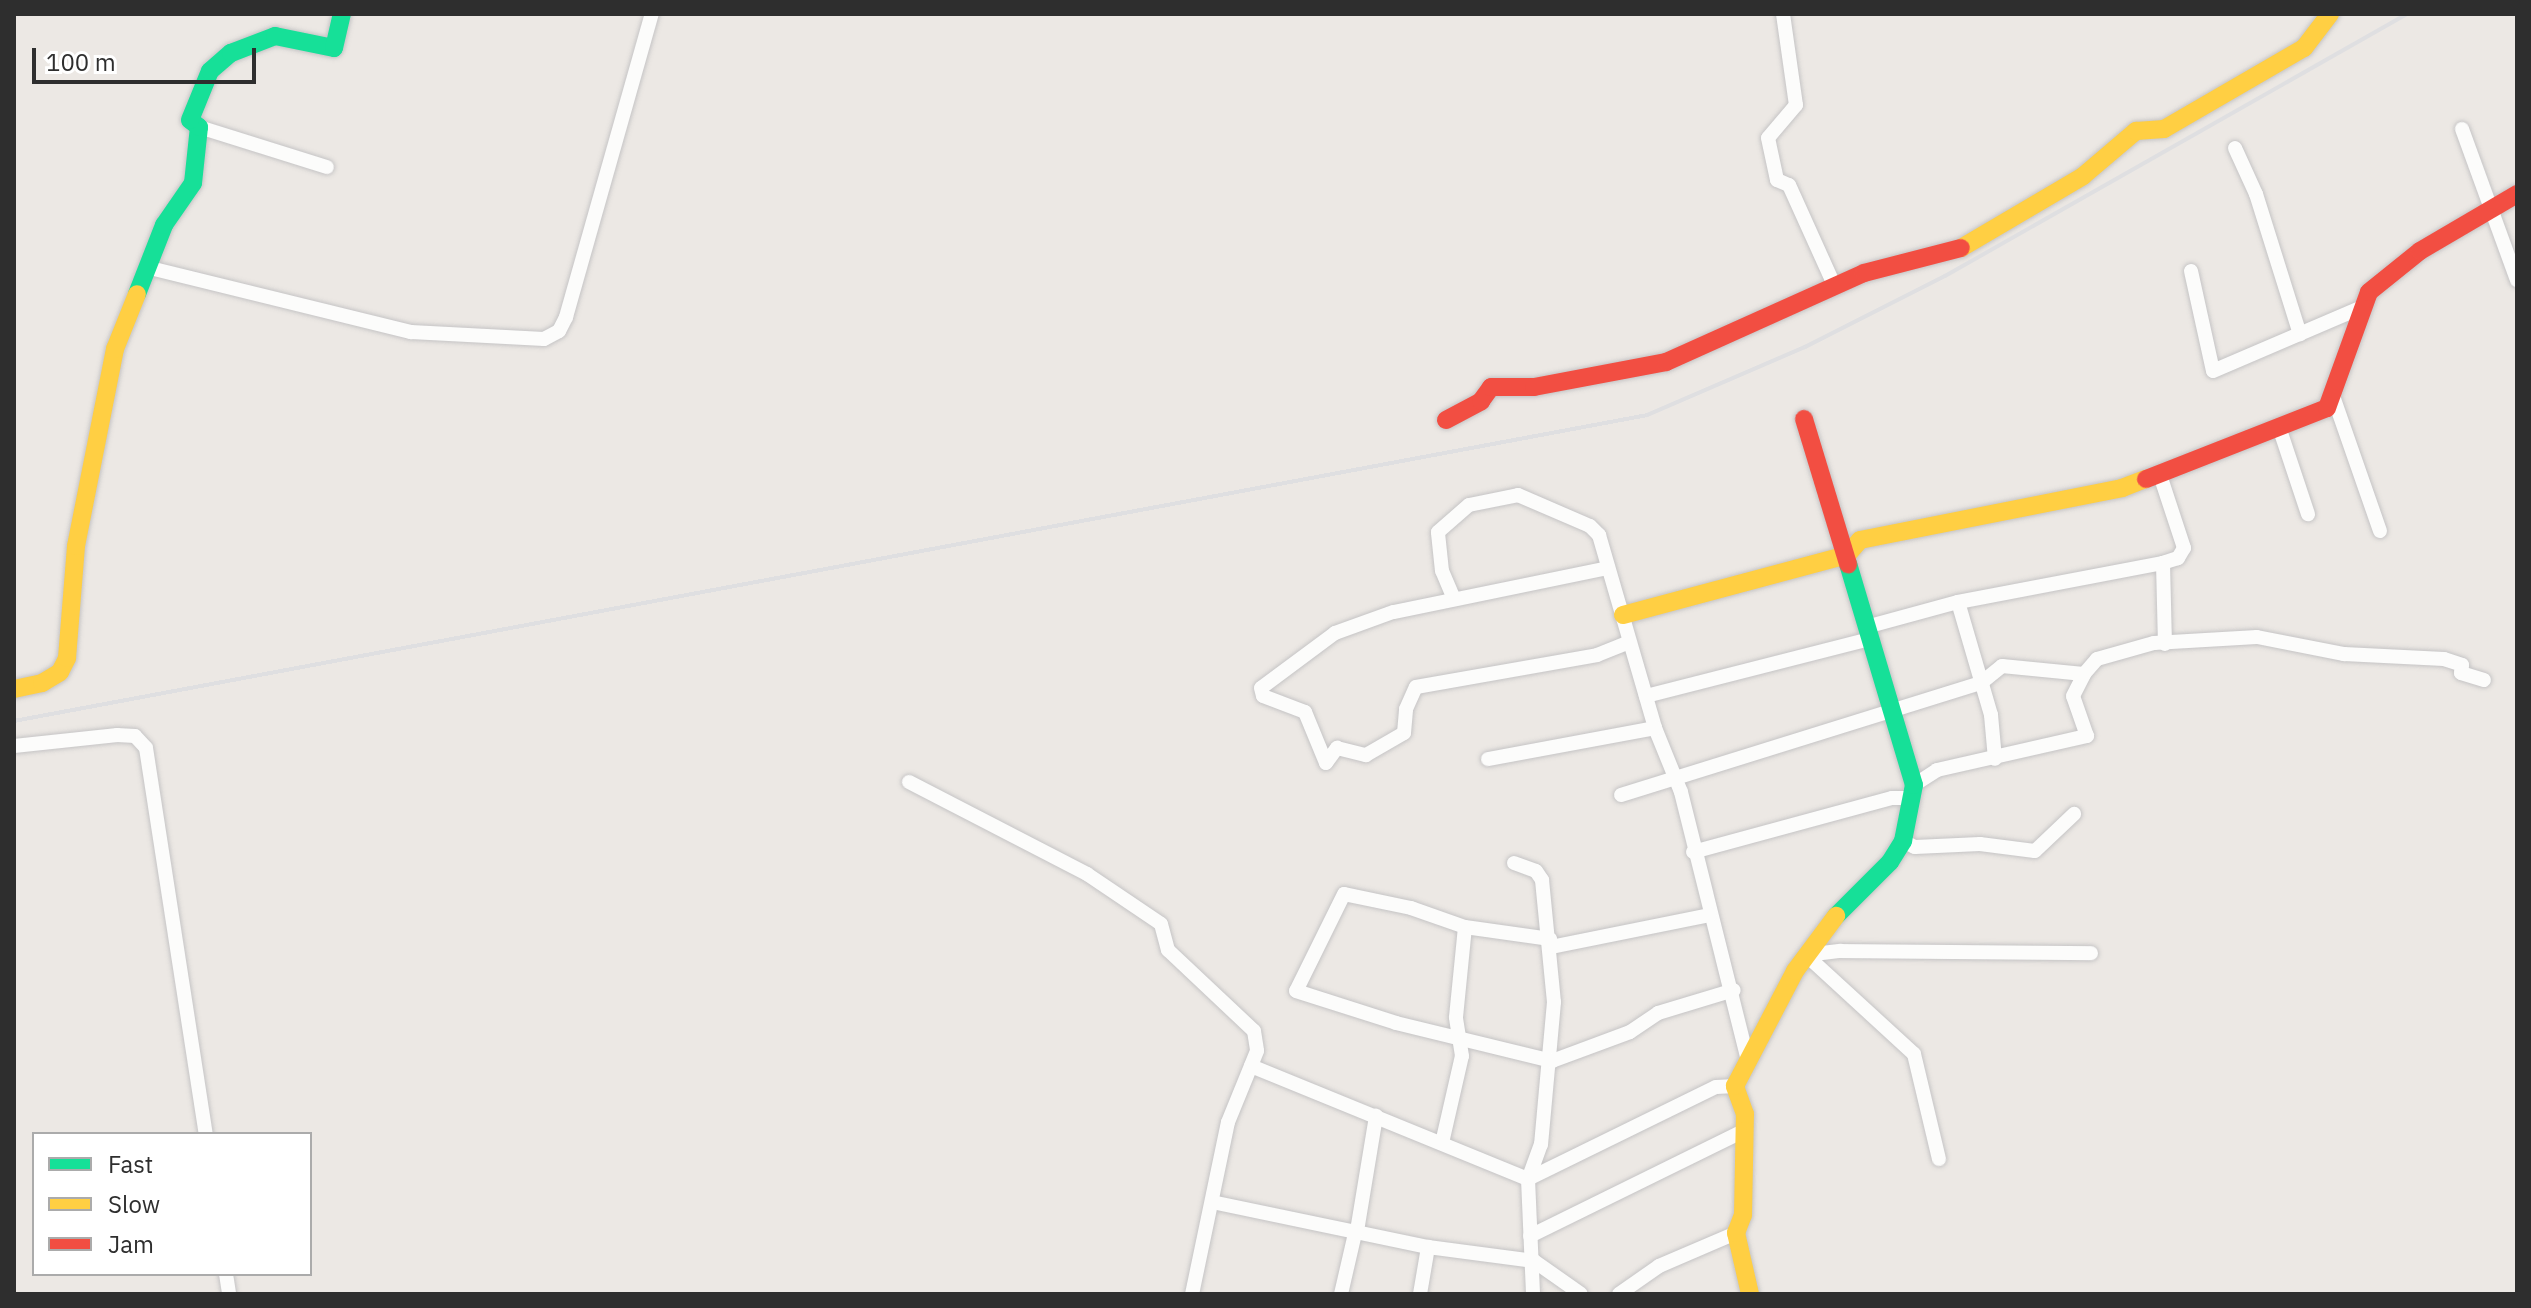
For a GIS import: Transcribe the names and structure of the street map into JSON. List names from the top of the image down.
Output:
{
  "legend": ["Fast", "Slow", "Jam"],
  "scale_bar": "100 m"
}
